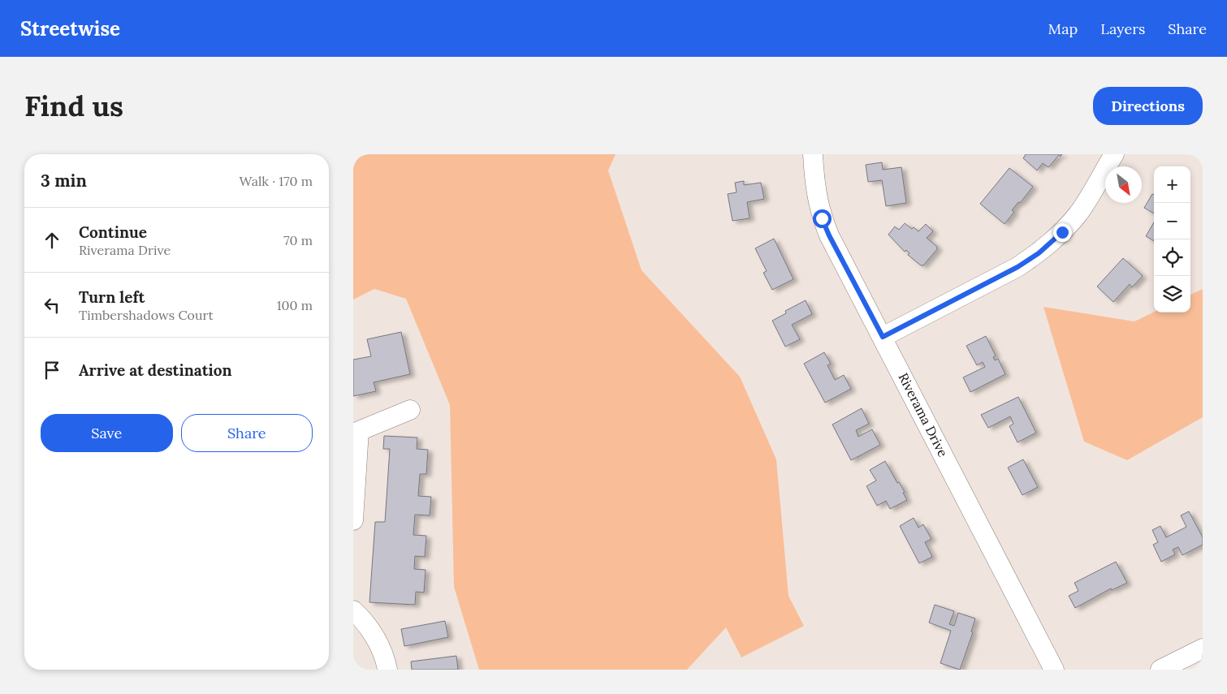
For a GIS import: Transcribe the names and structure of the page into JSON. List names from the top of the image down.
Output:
{
  "streets": {
    "street": ["Riverama Drive"]
  },
  "north": "bottom right",
  "page": {
    "header": "Streetwise",
    "nav": ["Map", "Layers", "Share"],
    "buttons": [
      "Directions",
      ["Save", "Share"]
    ],
    "title": "Find us",
    "heading": ["3 min", "Walk · 170 m"],
    "map_buttons": ["+", "−"],
    "list": [
      ["Continue", "Riverama Drive", "70 m"],
      ["Turn left", "Timbershadows Court", "100 m"],
      "Arrive at destination"
    ]
  }
}
